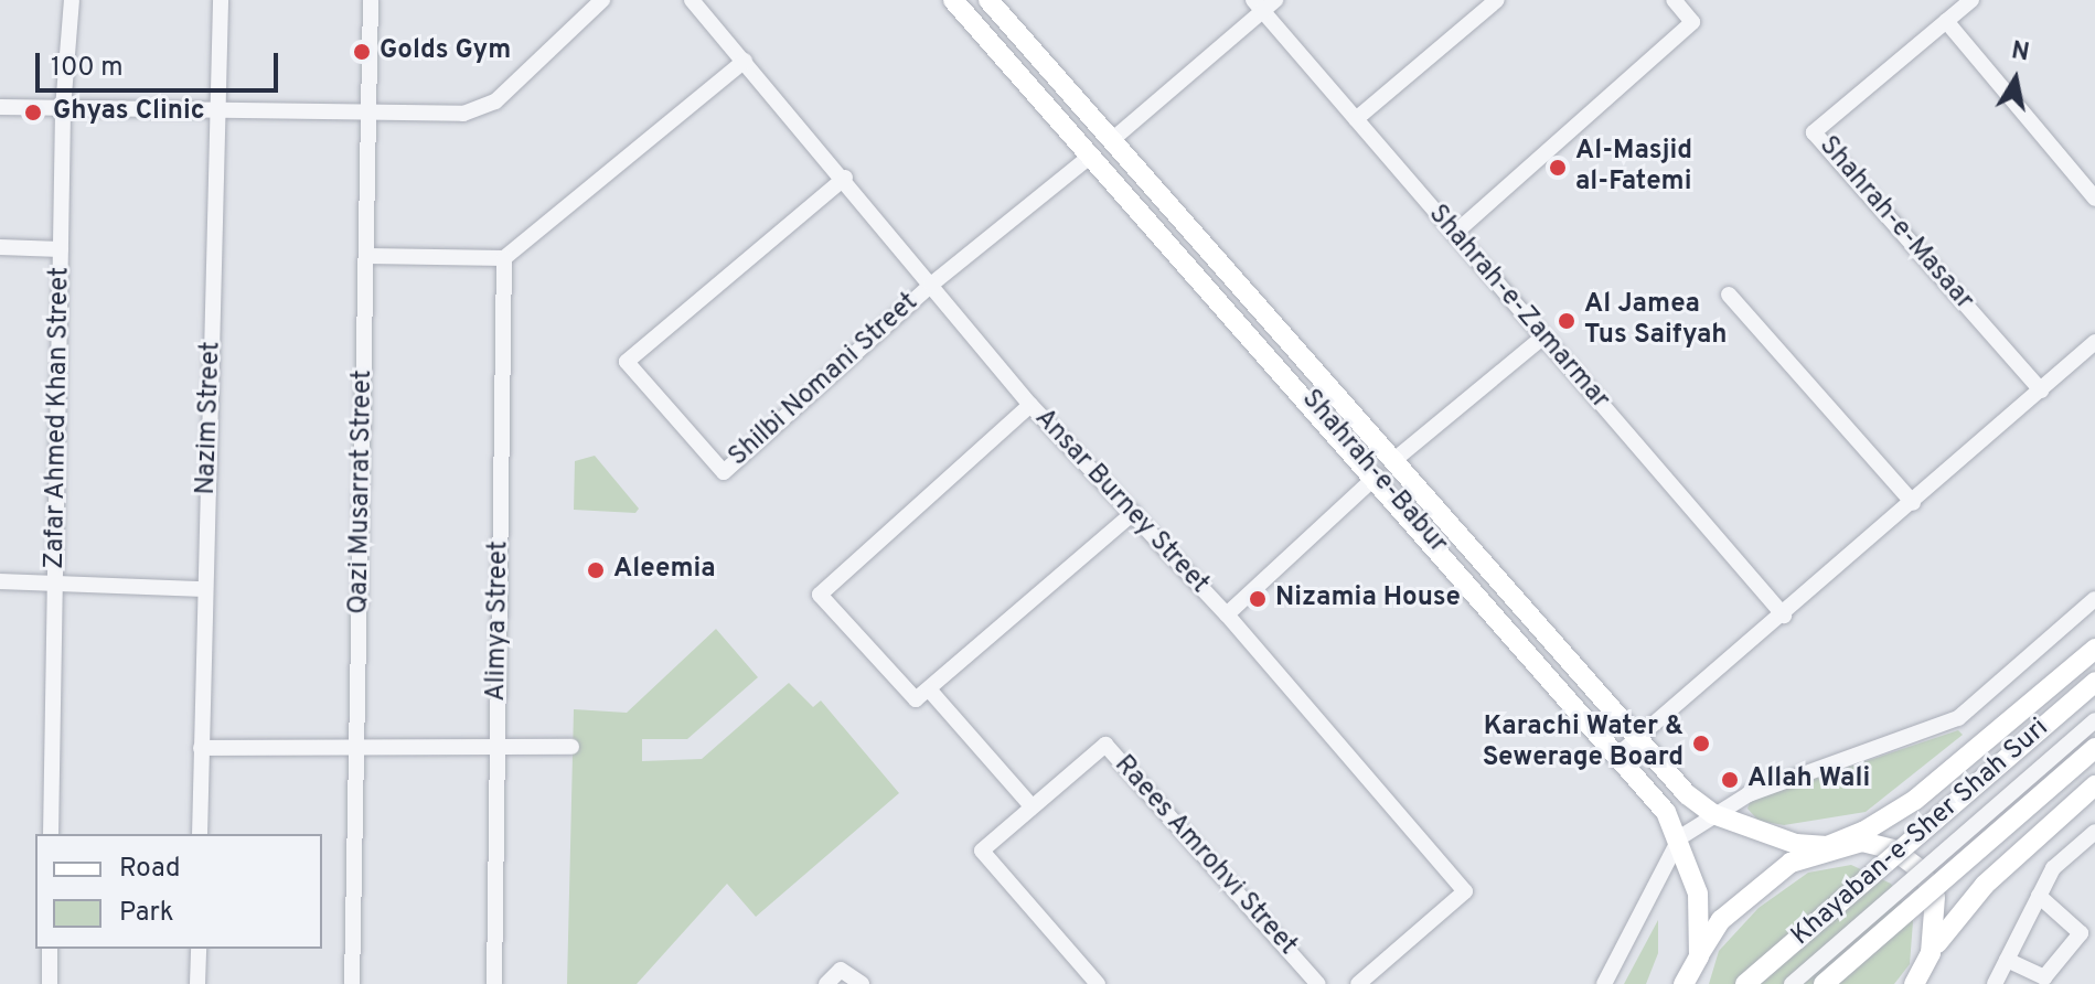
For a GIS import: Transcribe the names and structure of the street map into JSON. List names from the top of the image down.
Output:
{
  "streets": {
    "main road": ["Shahrah-e-Babur", "Khayaban-e-Sher Shah Suri"],
    "street": [
      "Shahrah-e-Masaar",
      "Shahrah-e-Zamarmar",
      "Shilbi Nomani Street",
      "Zafar Ahmed Khan Street",
      "Nazim Street",
      "Qazi Musarrat Street",
      "Ansar Burney Street",
      "Alimya Street",
      "Raees Amrohvi Street"
    ]
  },
  "crossings": [
    ["Shilbi Nomani Street", "Ansar Burney Street"]
  ],
  "places": [
    "Golds Gym",
    "Ghyas Clinic",
    "Al-Masjid al-Fatemi",
    "Al Jamea Tus Saifyah",
    "Aleemia",
    "Nizamia House",
    "Karachi Water & Sewerage Board",
    "Allah Wali"
  ],
  "legend": ["Road", "Park"],
  "scale_bar": "100 m",
  "north": "top"
}
